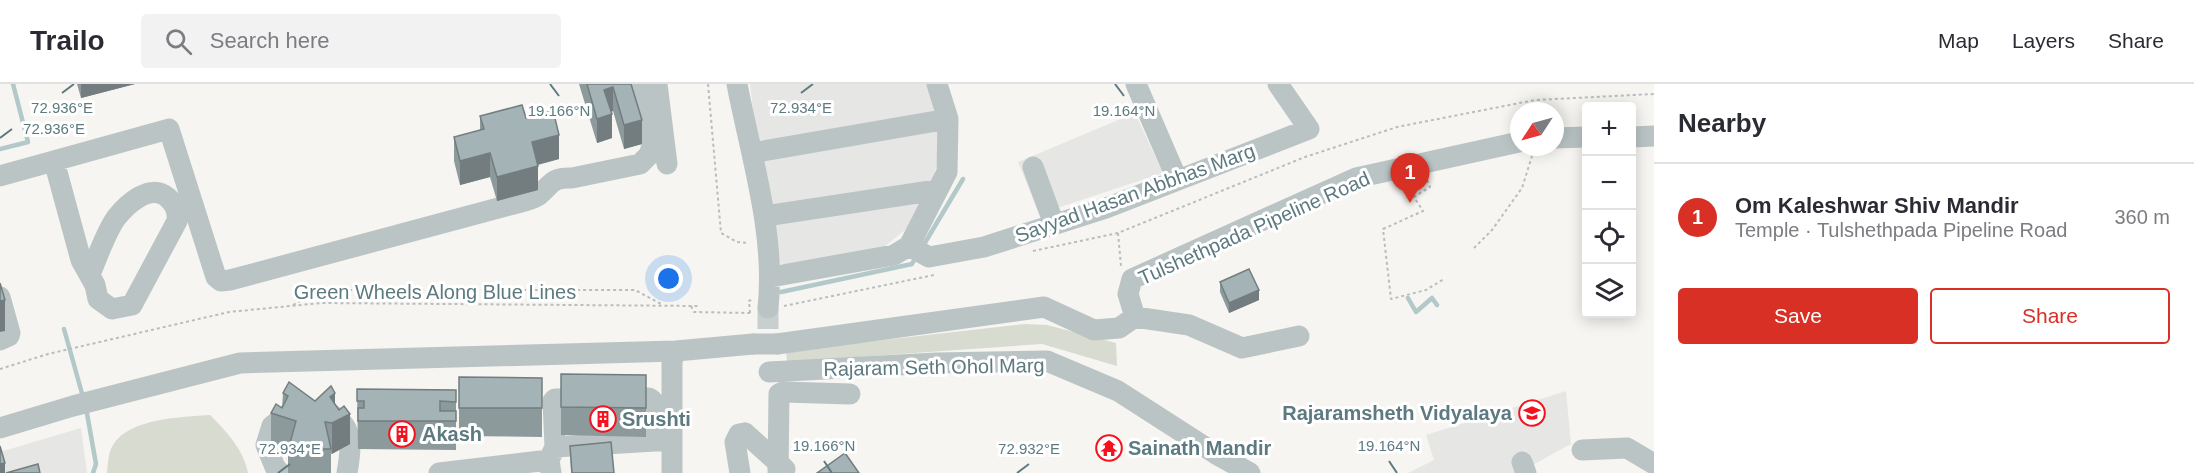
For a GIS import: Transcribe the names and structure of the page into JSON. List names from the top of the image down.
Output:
{
  "streets": {
    "street": ["Sayyad Hasan Abbhas Marg", "Tulshethpada Pipeline Road", "Rajaram Seth Ohol Marg"],
    "path": ["Green Wheels Along Blue Lines"]
  },
  "crossings": [
    ["Tulshethpada Pipeline Road", "Rajaram Seth Ohol Marg"]
  ],
  "places": {
    "school or university": ["Rajaramsheth Vidyalaya"],
    "building": ["Srushti", "Akash"],
    "temple": ["Sainath Mandir"]
  },
  "north": "bottom left",
  "page": {
    "header": "Trailo",
    "search": "Search here",
    "nav": ["Map", "Layers", "Share"],
    "heading": "Nearby",
    "map_buttons": ["+", "−"],
    "pins": "1",
    "list": [
      {
        "mark": "1",
        "name": "Om Kaleshwar Shiv Mandir",
        "note": "Temple · Tulshethpada Pipeline Road",
        "value": "360 m"
      }
    ],
    "buttons": ["Save", "Share"]
  },
  "coordinates": [
    "72.936°E",
    "72.934°E",
    "19.166°N",
    "19.164°N",
    "72.932°E"
  ]
}
